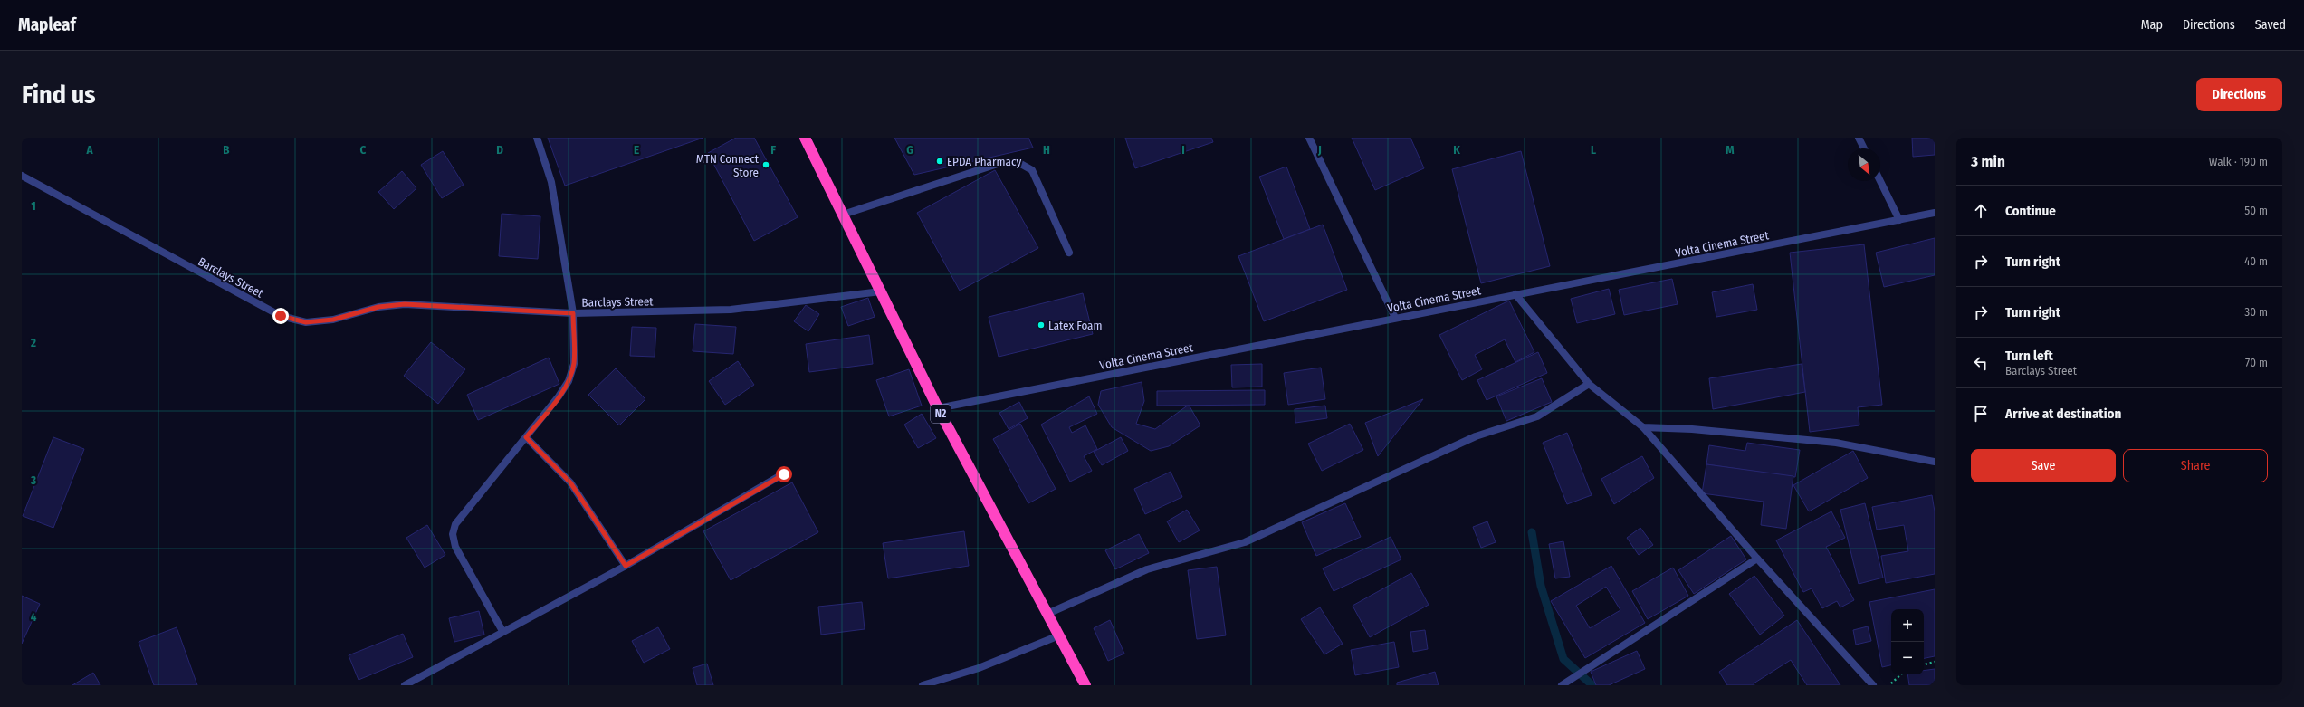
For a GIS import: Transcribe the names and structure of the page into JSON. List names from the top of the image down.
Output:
{
  "streets": {
    "highway": ["N2"],
    "street": ["Volta Cinema Street", "Barclays Street"]
  },
  "crossings": [
    ["Volta Cinema Street", "N2"],
    ["Barclays Street", "N2"]
  ],
  "places": ["EPDA Pharmacy", "MTN Connect Store", "Latex Foam"],
  "north": "bottom right",
  "page": {
    "header": "Mapleaf",
    "nav": ["Map", "Directions", "Saved"],
    "buttons": [
      "Directions",
      ["Save", "Share"]
    ],
    "title": "Find us",
    "heading": ["3 min", "Walk · 190 m"],
    "list": [
      ["Continue", "50 m"],
      ["Turn right", "40 m"],
      ["Turn right", "30 m"],
      ["Turn left", "Barclays Street", "70 m"],
      "Arrive at destination"
    ],
    "map_buttons": ["+", "−"]
  },
  "grid": {
    "columns": [
      "A",
      "B",
      "C",
      "D",
      "E",
      "F",
      "G",
      "H",
      "I",
      "J",
      "K",
      "L",
      "M"
    ],
    "rows": [
      "1",
      "2",
      "3",
      "4"
    ]
  }
}
